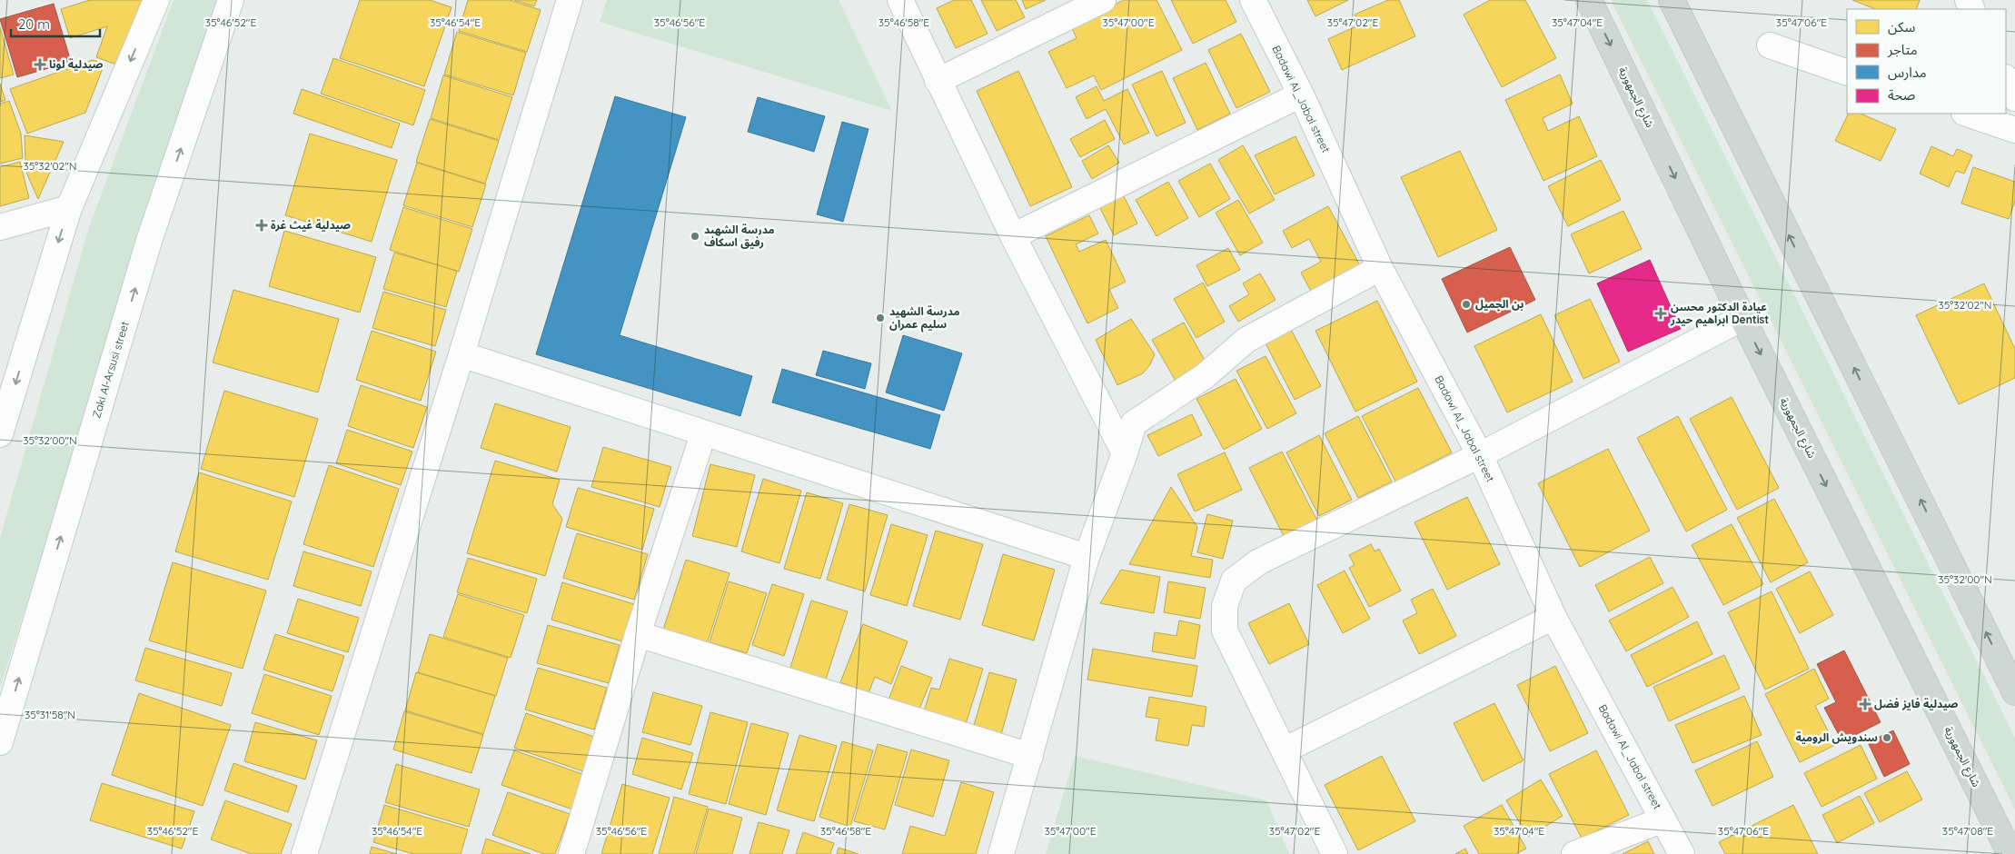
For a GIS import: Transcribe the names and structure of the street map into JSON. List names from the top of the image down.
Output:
{
  "streets": {
    "main road": ["شارع الجمهورية"],
    "street": ["Badawi Al_Jabal street", "Zaki Al-Arsusi street"]
  },
  "places": {
    "health": [
      "صيدلية لونا",
      "صيدلية غيث غرة",
      "عيادة الدكتور محسن ابراهيم حيدر Dentist",
      "صيدلية فايز فضل"
    ],
    "other": [
      "مدرسة الشهيد رفيق اسكاف",
      "بن الجميل",
      "مدرسة الشهيد سليم عمران",
      "سندويش الرومية"
    ]
  },
  "legend": [
    "سكن",
    "متاجر",
    "مدارس",
    "صحة"
  ],
  "scale_bar": "20 m",
  "coordinates": [
    "35°46'52\"E",
    "35°46'54\"E",
    "35°46'56\"E",
    "35°46'58\"E",
    "35°47'00\"E",
    "35°47'02\"E",
    "35°47'04\"E",
    "35°47'06\"E",
    "35°32'02\"N",
    "35°32'00\"N",
    "35°31'58\"N",
    "35°47'08\"E"
  ]
}
